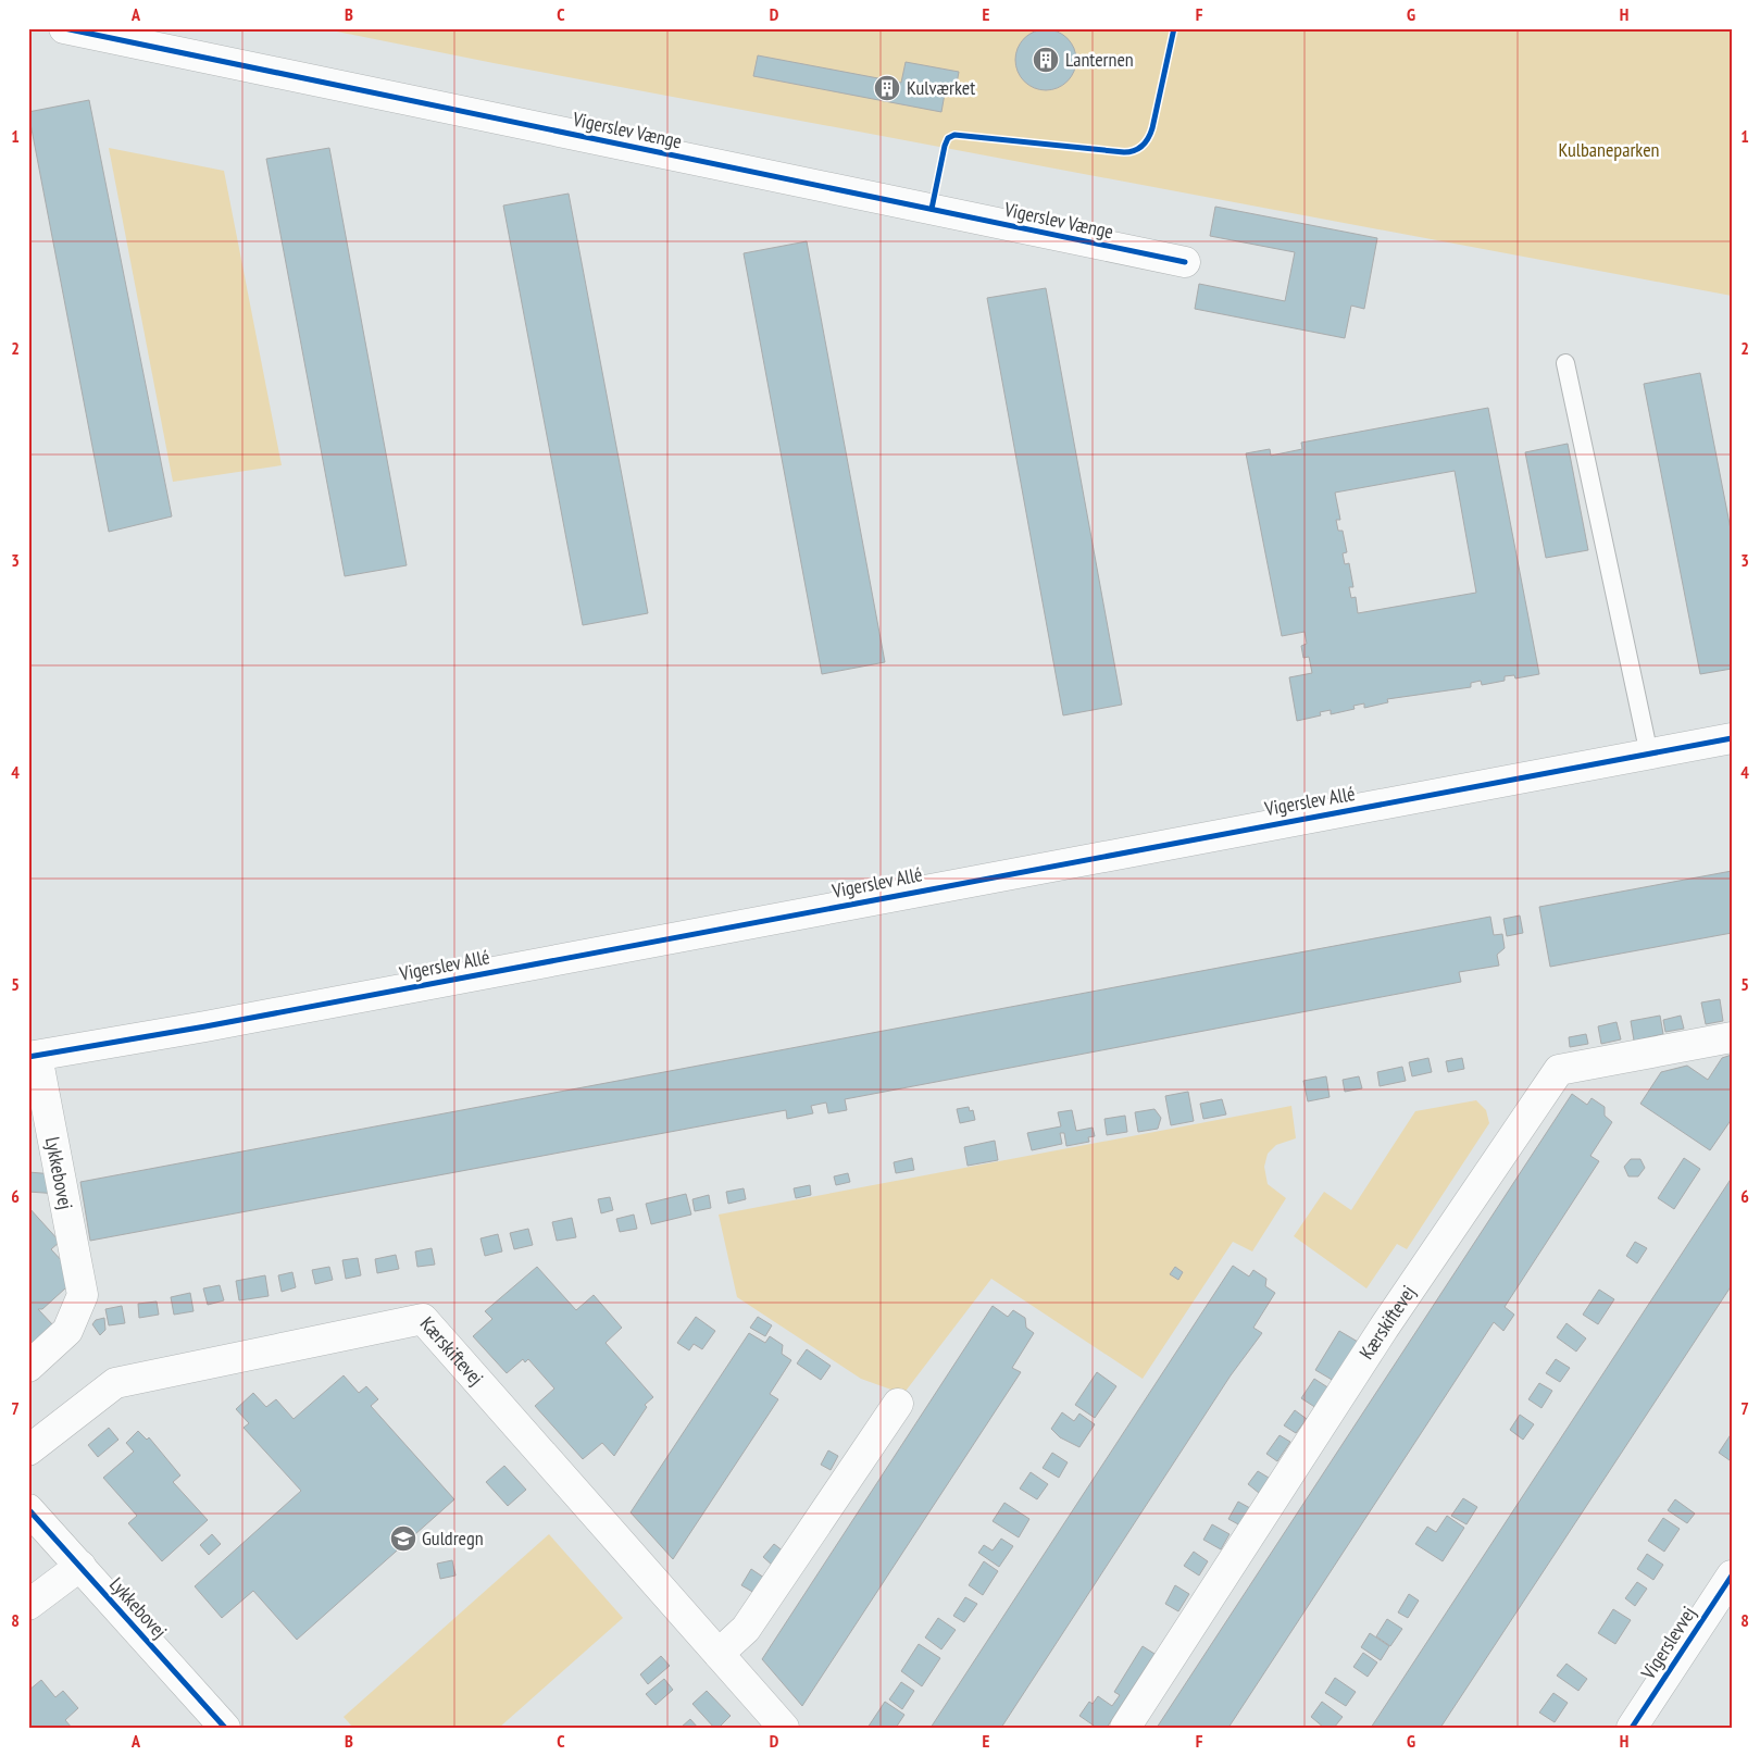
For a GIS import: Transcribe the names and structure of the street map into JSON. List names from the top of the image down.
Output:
{
  "streets": {
    "street": [
      "Vigerslev Vænge",
      "Vigerslev Allé",
      "Lykkebovej",
      "Kærskiftevej",
      "Vigerslevvej"
    ]
  },
  "crossings": [
    ["Vigerslev Allé", "Lykkebovej"]
  ],
  "parks": ["Kulbaneparken"],
  "places": {
    "building": ["Lanternen", "Kulværket"],
    "school or university": ["Guldregn"]
  },
  "grid": {
    "columns": [
      "A",
      "B",
      "C",
      "D",
      "E",
      "F",
      "G",
      "H"
    ],
    "rows": [
      "1",
      "2",
      "3",
      "4",
      "5",
      "6",
      "7",
      "8"
    ]
  }
}
